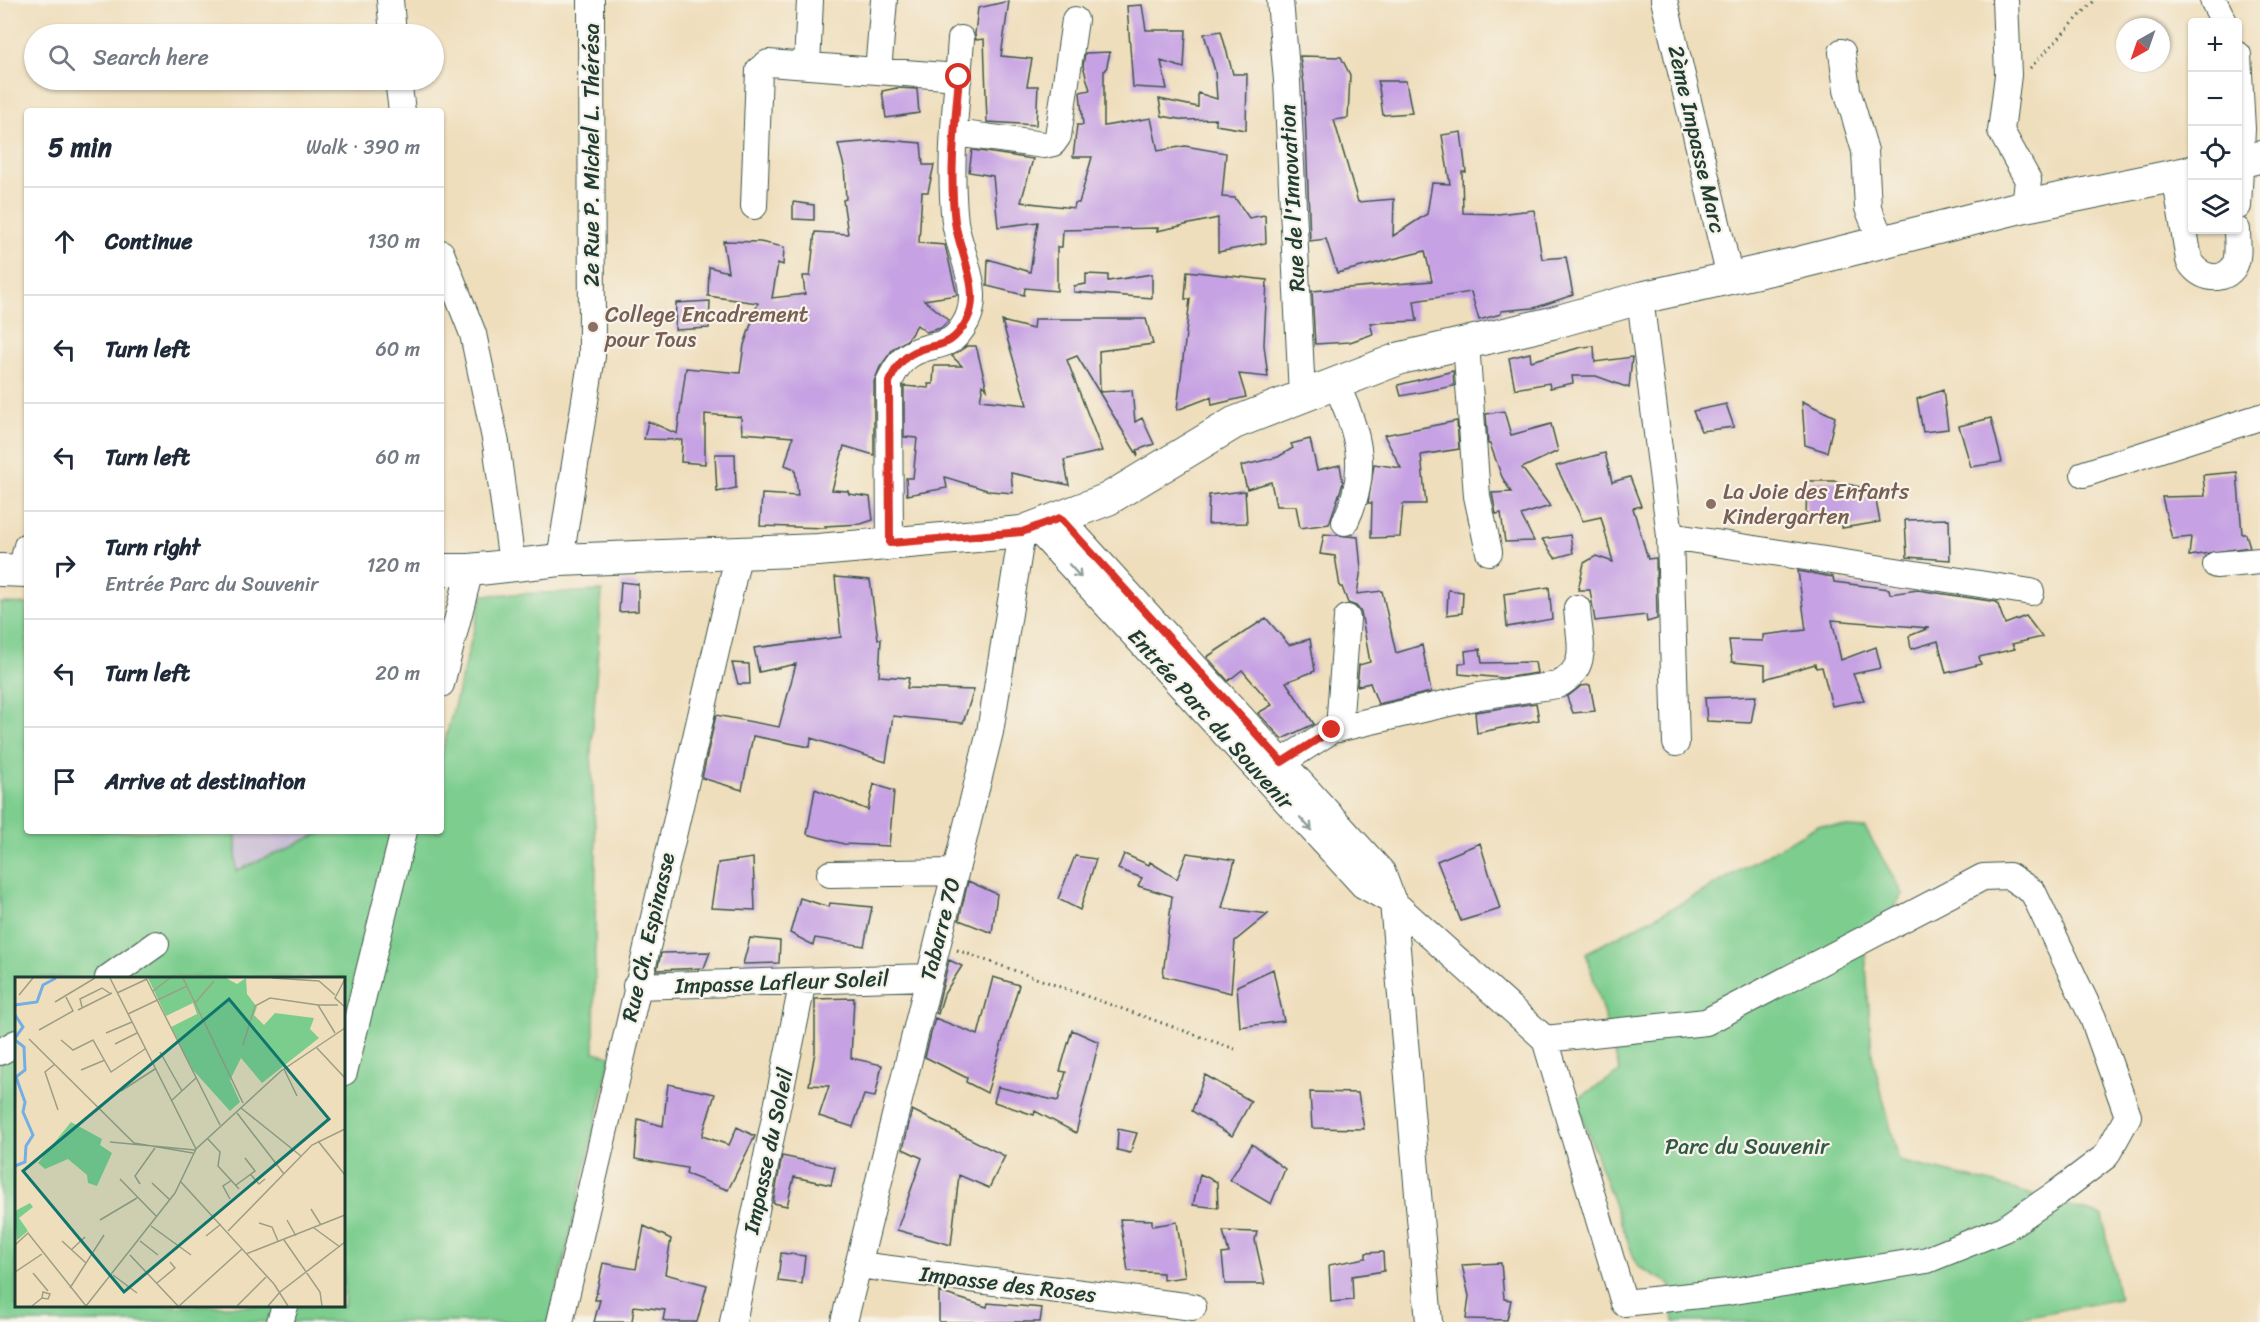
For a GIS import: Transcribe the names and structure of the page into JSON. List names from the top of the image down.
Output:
{
  "streets": {
    "street": [
      "2ème Impasse Marc",
      "2e Rue P. Michel L. Thérésa",
      "Rue de l'Innovation",
      "Entrée Parc du Souvenir",
      "Tabarre 70",
      "Rue Ch. Espinasse",
      "Impasse Lafleur Soleil",
      "Impasse du Soleil",
      "Impasse des Roses"
    ]
  },
  "crossings": [
    ["Entrée Parc du Souvenir", "Tabarre 70"],
    ["Tabarre 70", "Impasse Lafleur Soleil"],
    ["Tabarre 70", "Impasse des Roses"],
    ["Rue Ch. Espinasse", "Impasse Lafleur Soleil"],
    ["Impasse Lafleur Soleil", "Impasse du Soleil"]
  ],
  "parks": ["Parc du Souvenir"],
  "places": ["College Encadrement pour Tous", "La Joie des Enfants Kindergarten"],
  "north": "bottom left",
  "page": {
    "map_buttons": ["+", "−"],
    "search": "Search here",
    "heading": ["5 min", "Walk · 390 m"],
    "list": [
      ["Continue", "130 m"],
      ["Turn left", "60 m"],
      ["Turn left", "60 m"],
      ["Turn right", "Entrée Parc du Souvenir", "120 m"],
      ["Turn left", "20 m"],
      "Arrive at destination"
    ]
  }
}
